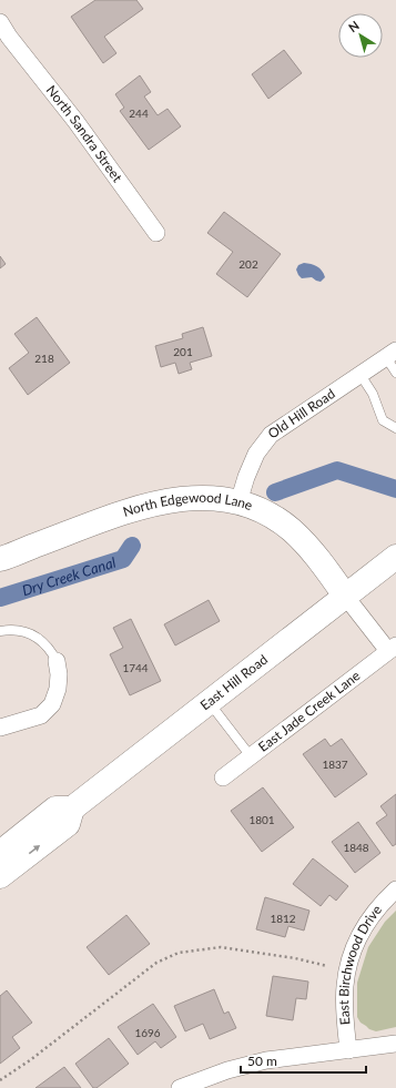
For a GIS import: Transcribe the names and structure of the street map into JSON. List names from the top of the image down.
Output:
{
  "streets": {
    "street": [
      "North Sandra Street",
      "Old Hill Road",
      "North Edgewood Lane",
      "East Hill Road",
      "East Jade Creek Lane",
      "East Birchwood Drive"
    ]
  },
  "crossings": [
    ["Old Hill Road", "North Edgewood Lane"],
    ["North Edgewood Lane", "East Hill Road"]
  ],
  "water": ["Dry Creek Canal"],
  "house_numbers": [
    "244",
    "202",
    "201",
    "218",
    "1744",
    "1837",
    "1801",
    "1848",
    "1812",
    "1696"
  ],
  "scale_bar": "50 m",
  "north": "top left"
}
